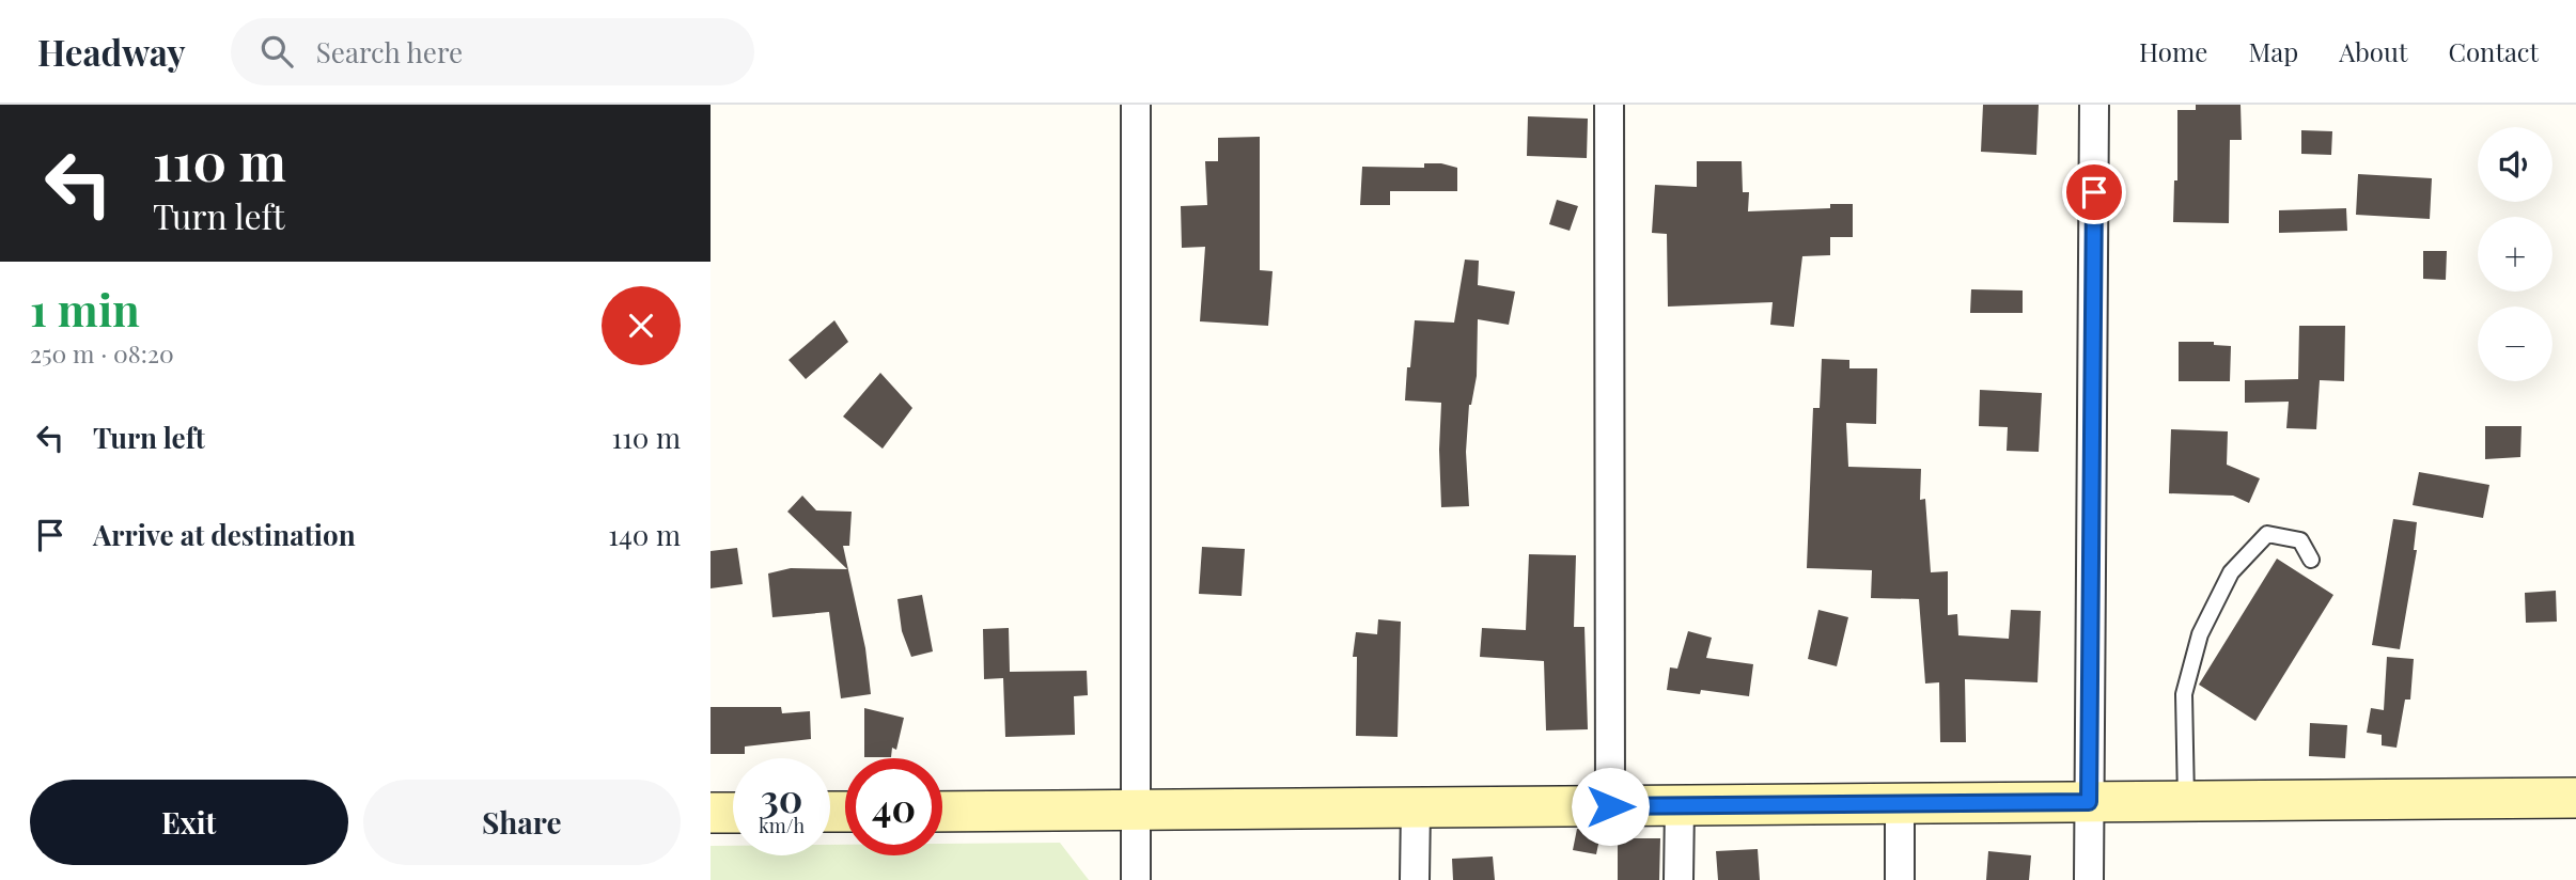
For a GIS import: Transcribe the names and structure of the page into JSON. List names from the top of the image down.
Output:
{
  "page": {
    "header": "Headway",
    "search": "Search here",
    "nav": [
      "Home",
      "Map",
      "About",
      "Contact"
    ],
    "turn": ["110 m", "Turn left"],
    "map_buttons": ["+", "−"],
    "heading": ["1 min", "250 m · 08:20"],
    "list": [
      {
        "name": "Turn left",
        "value": "110 m"
      },
      {
        "name": "Arrive at destination",
        "value": "140 m"
      }
    ],
    "speed": "30 km/h",
    "limit": "40",
    "buttons": ["Exit", "Share"]
  }
}
